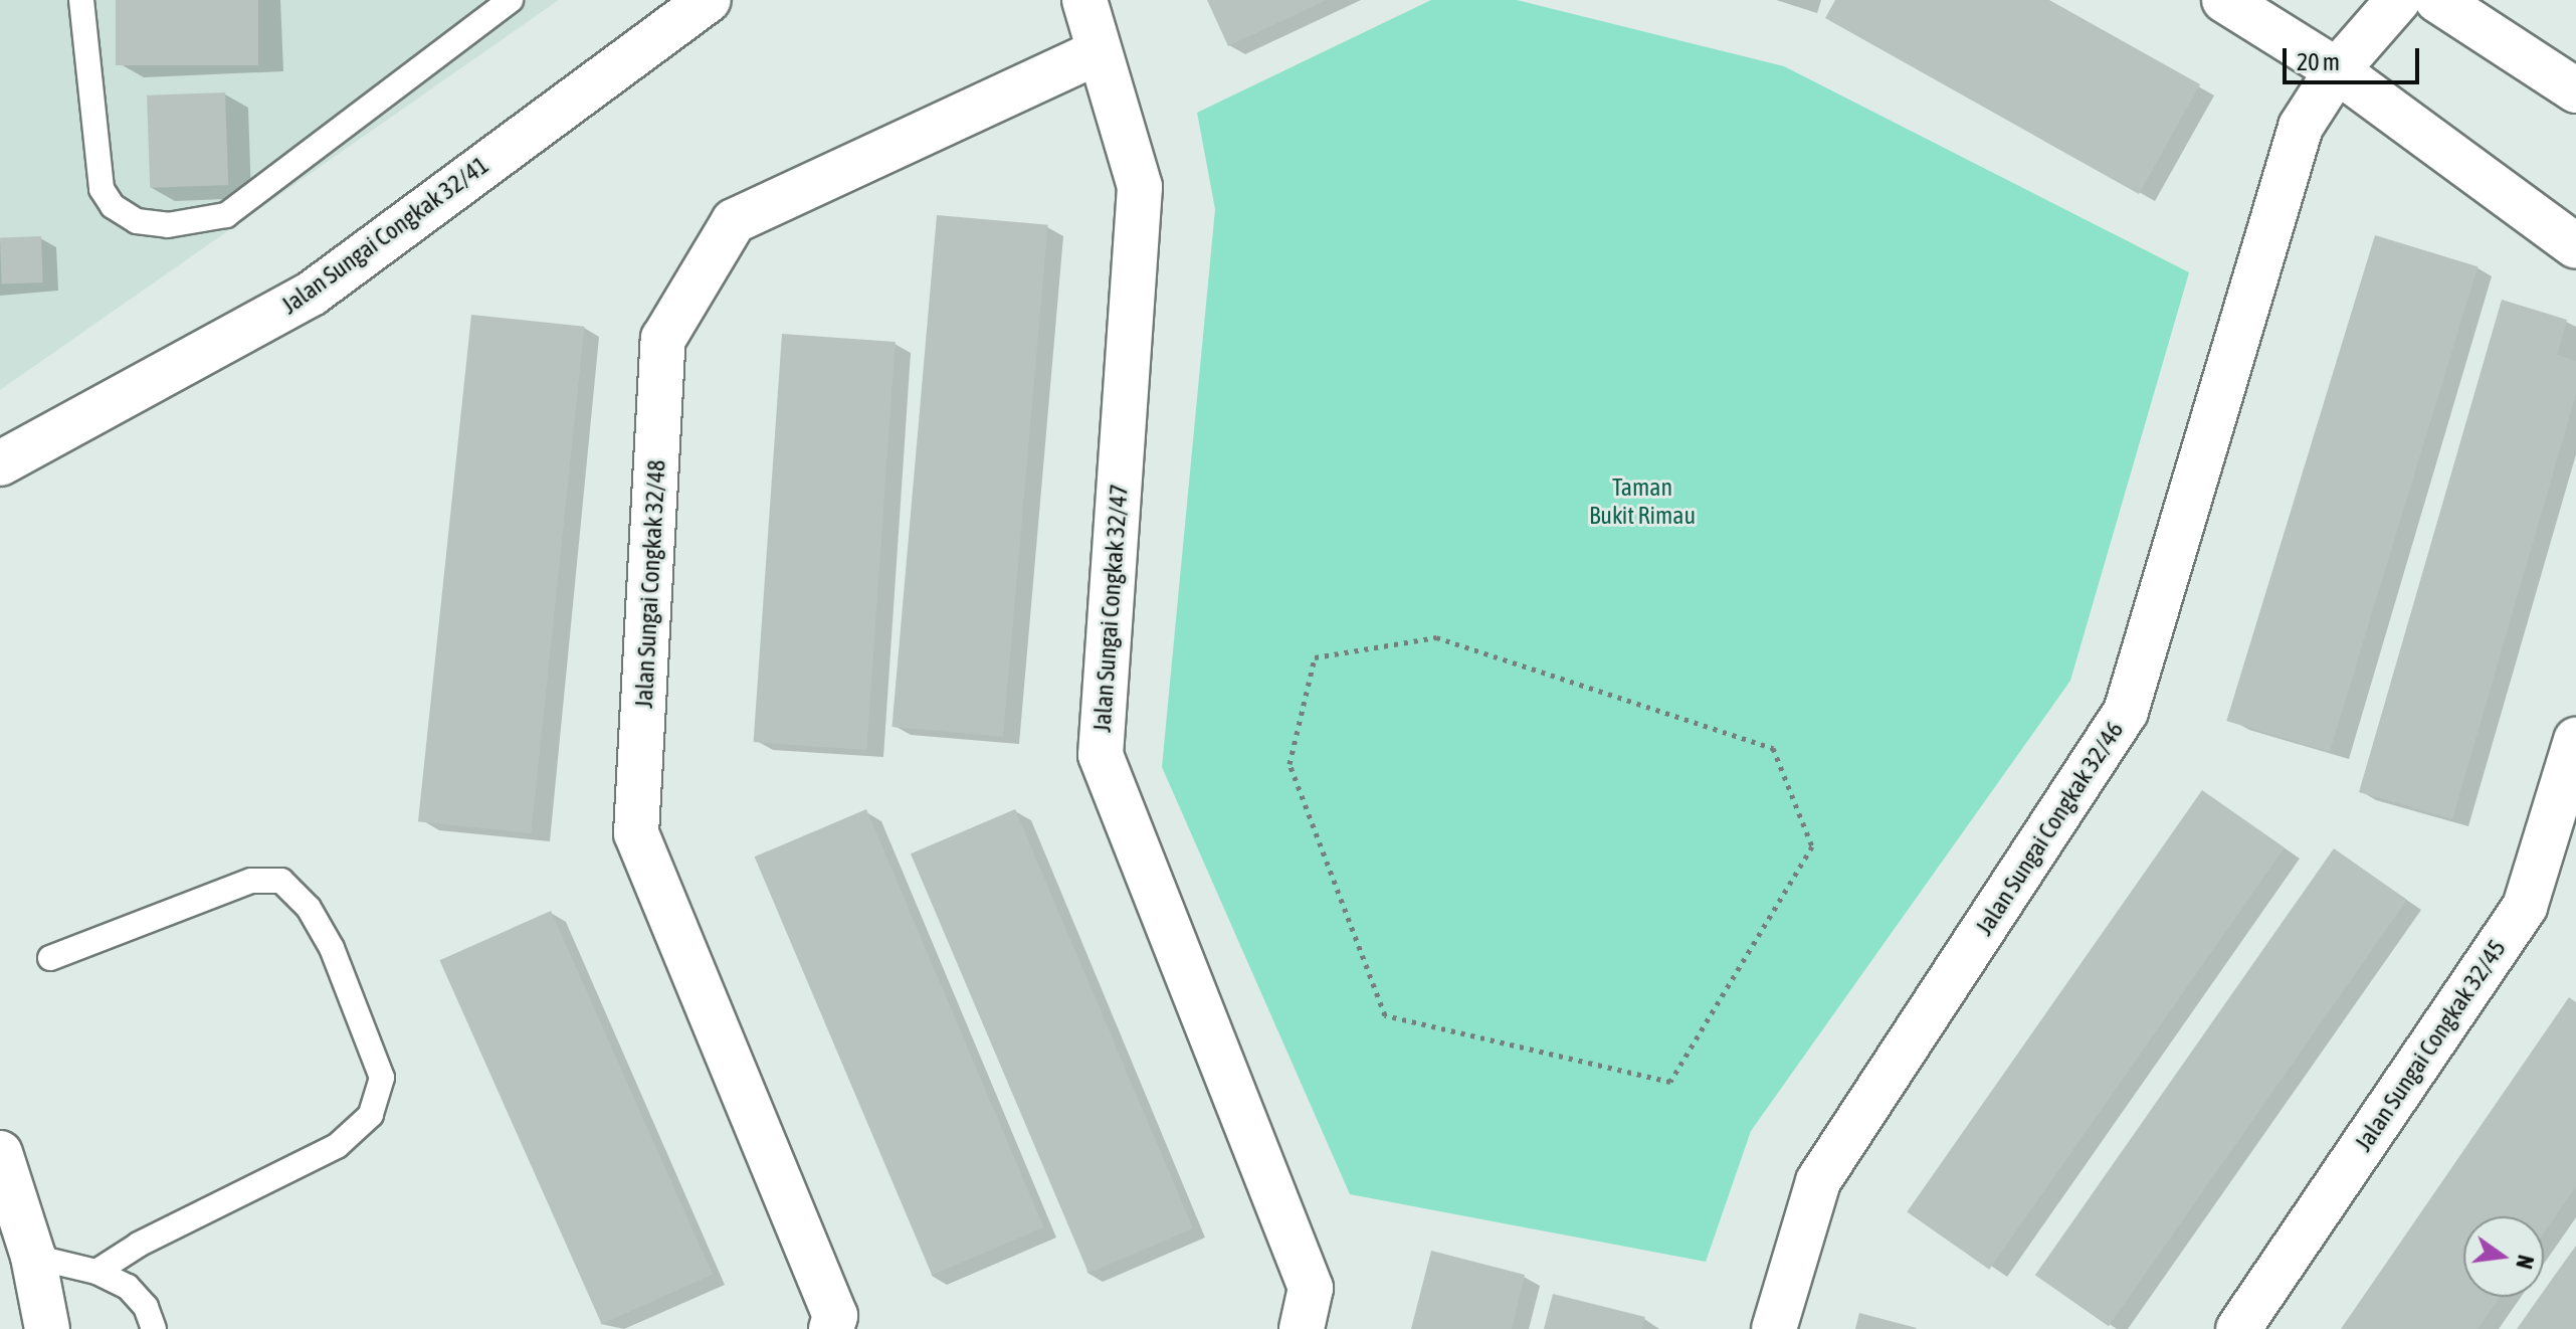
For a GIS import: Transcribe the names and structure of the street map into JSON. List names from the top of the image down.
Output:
{
  "streets": {
    "street": [
      "Jalan Sungai Congkak 32/41",
      "Jalan Sungai Congkak 32/48",
      "Jalan Sungai Congkak 32/47",
      "Jalan Sungai Congkak 32/46",
      "Jalan Sungai Congkak 32/45"
    ]
  },
  "crossings": [
    ["Jalan Sungai Congkak 32/48", "Jalan Sungai Congkak 32/47"]
  ],
  "parks": ["Taman Bukit Rimau"],
  "scale_bar": "20 m",
  "north": "right"
}
